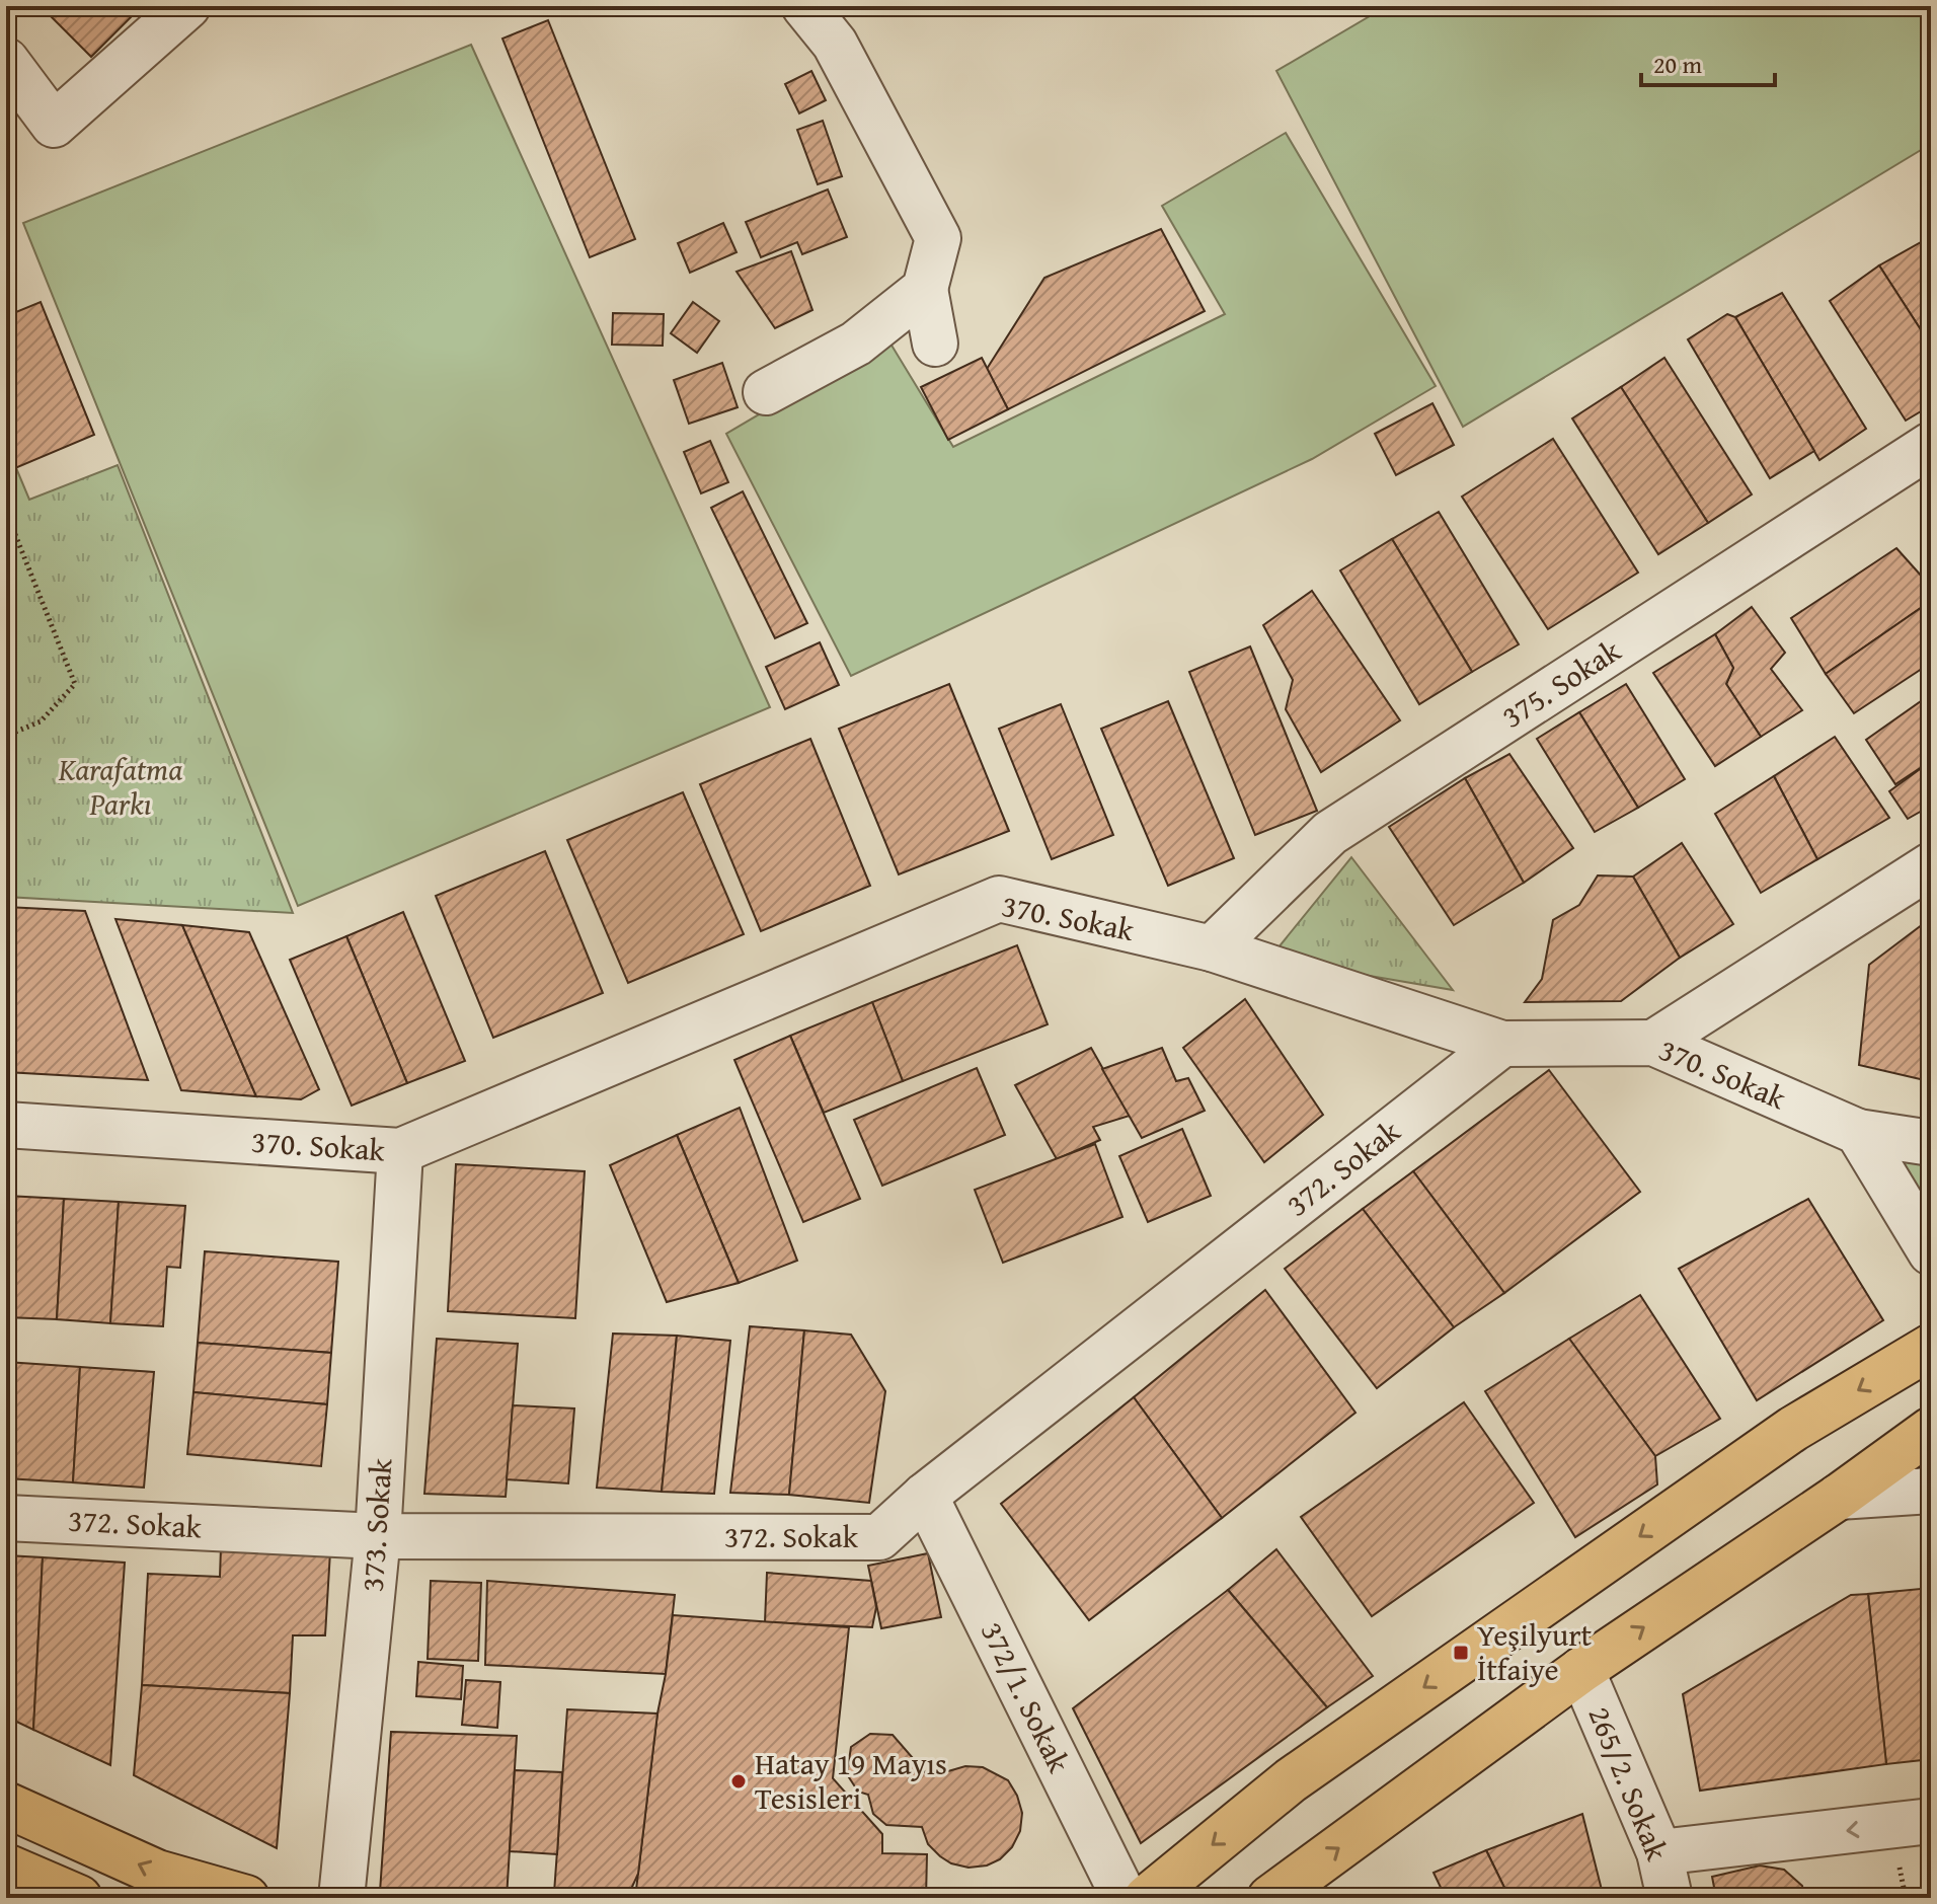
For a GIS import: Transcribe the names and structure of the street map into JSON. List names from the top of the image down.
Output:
{
  "streets": {
    "street": [
      "375. Sokak",
      "370. Sokak",
      "372. Sokak",
      "373. Sokak",
      "372/1. Sokak",
      "265/2. Sokak"
    ]
  },
  "crossings": [
    ["375. Sokak", "370. Sokak"],
    ["370. Sokak", "372. Sokak"],
    ["370. Sokak", "373. Sokak"],
    ["372. Sokak", "373. Sokak"],
    ["372. Sokak", "372/1. Sokak"]
  ],
  "parks": ["Karafatma Parkı"],
  "places": {
    "transit": ["Yeşilyurt İtfaiye"],
    "other": ["Hatay 19 Mayıs Tesisleri"]
  },
  "scale_bar": "20 m"
}
